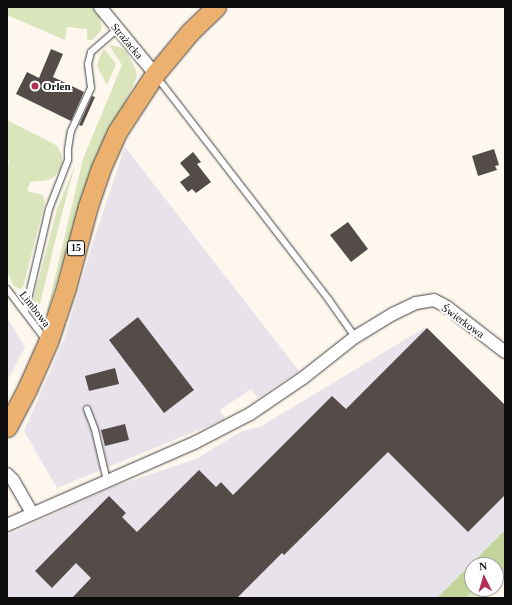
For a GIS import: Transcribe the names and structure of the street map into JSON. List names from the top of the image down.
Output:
{
  "streets": {
    "main road": ["15"],
    "street": ["Strażacka", "Świerkowa"],
    "lane": ["Limbowa"]
  },
  "crossings": [
    ["Strażacka", "15"],
    ["15", "Limbowa"]
  ],
  "places": ["Orlen"],
  "north": "top"
}
